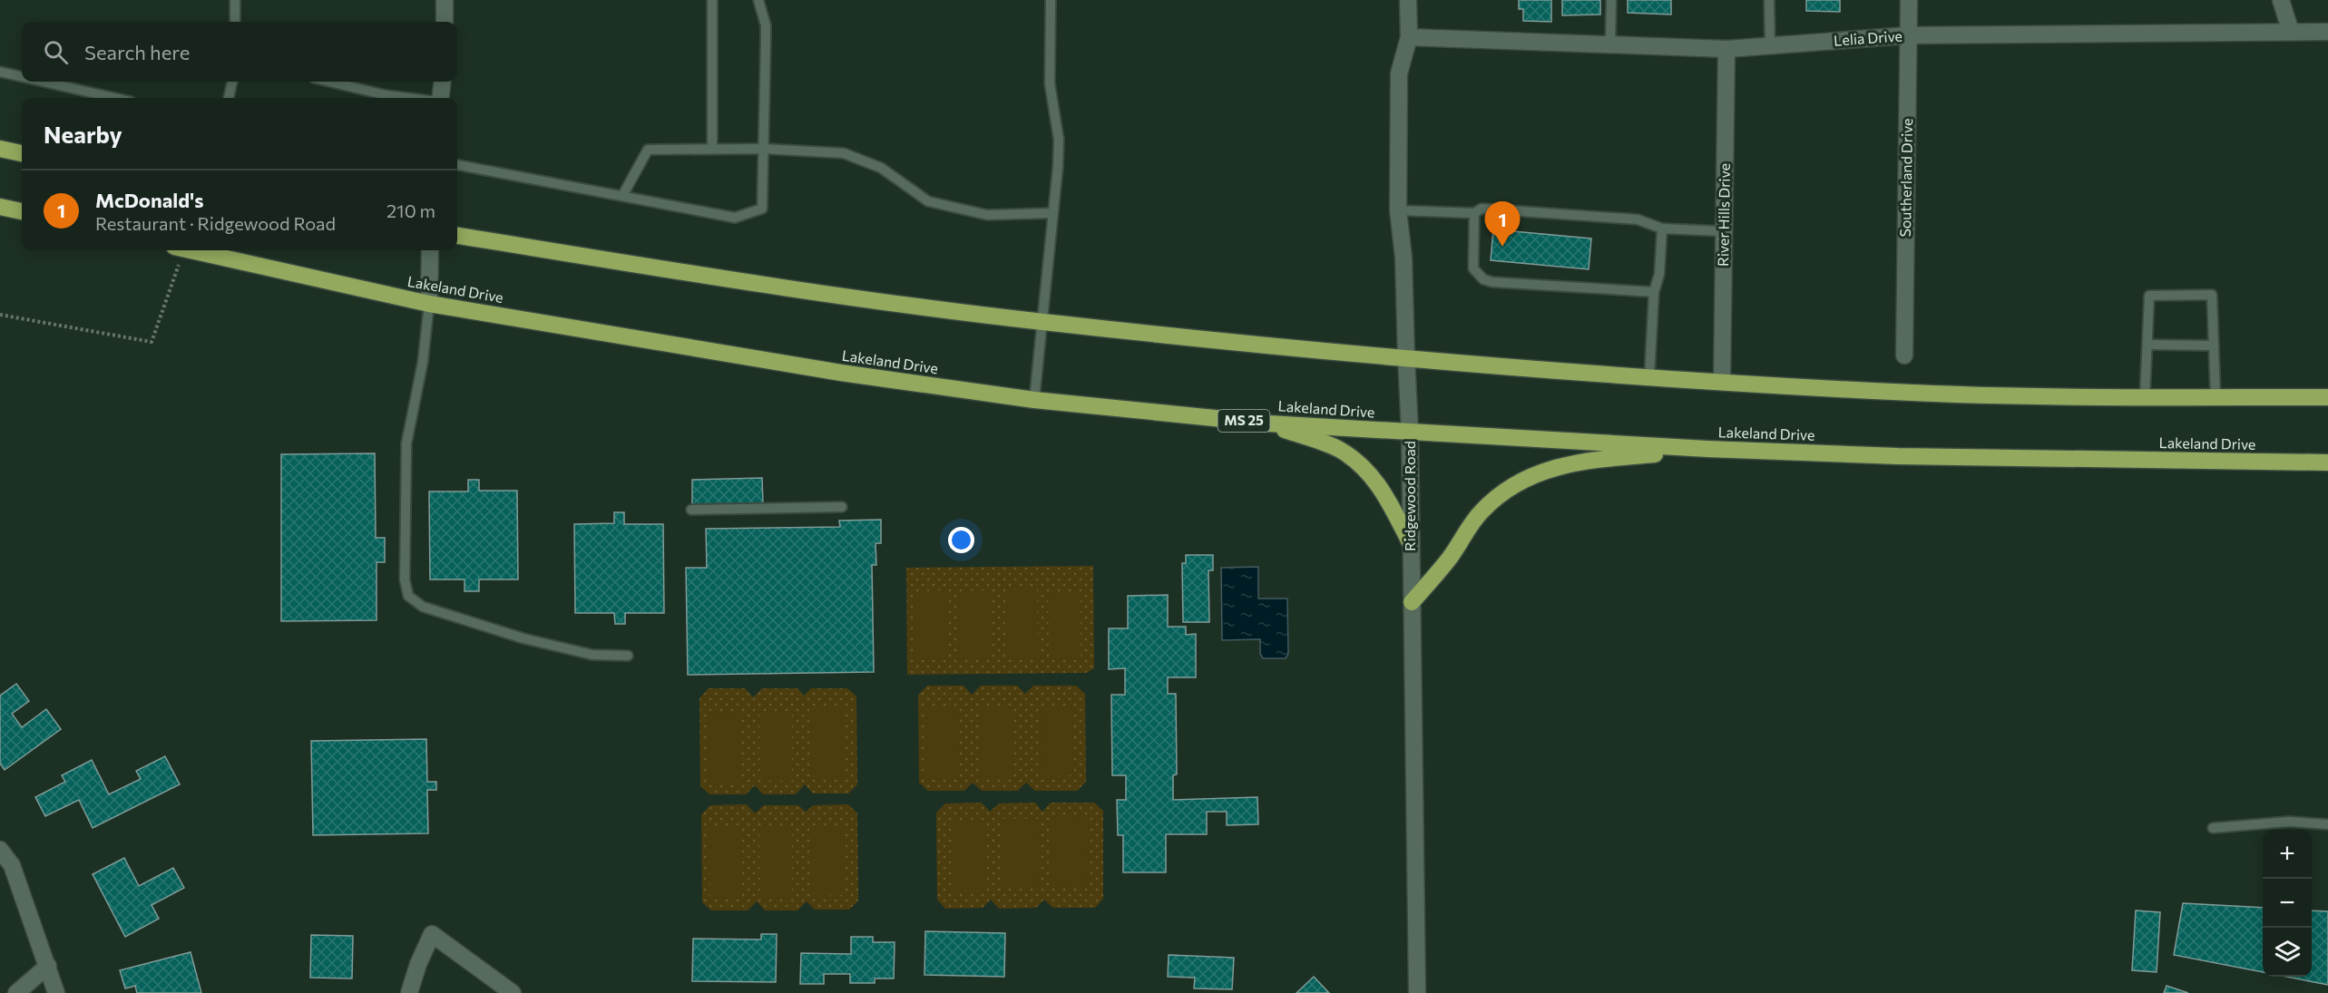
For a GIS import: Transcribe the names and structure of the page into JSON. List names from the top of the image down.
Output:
{
  "streets": {
    "highway": ["Lakeland Drive", "MS 25"],
    "street": [
      "Lelia Drive",
      "Southerland Drive",
      "River Hills Drive",
      "Ridgewood Road"
    ]
  },
  "crossings": [
    ["Lelia Drive", "Southerland Drive"],
    ["Lelia Drive", "River Hills Drive"],
    ["Lelia Drive", "Ridgewood Road"],
    ["Lakeland Drive", "Ridgewood Road"]
  ],
  "page": {
    "search": "Search here",
    "heading": "Nearby",
    "list": [
      {
        "mark": "1",
        "name": "McDonald's",
        "note": "Restaurant · Ridgewood Road",
        "value": "210 m"
      }
    ],
    "pins": "1",
    "map_buttons": ["+", "−"]
  }
}
